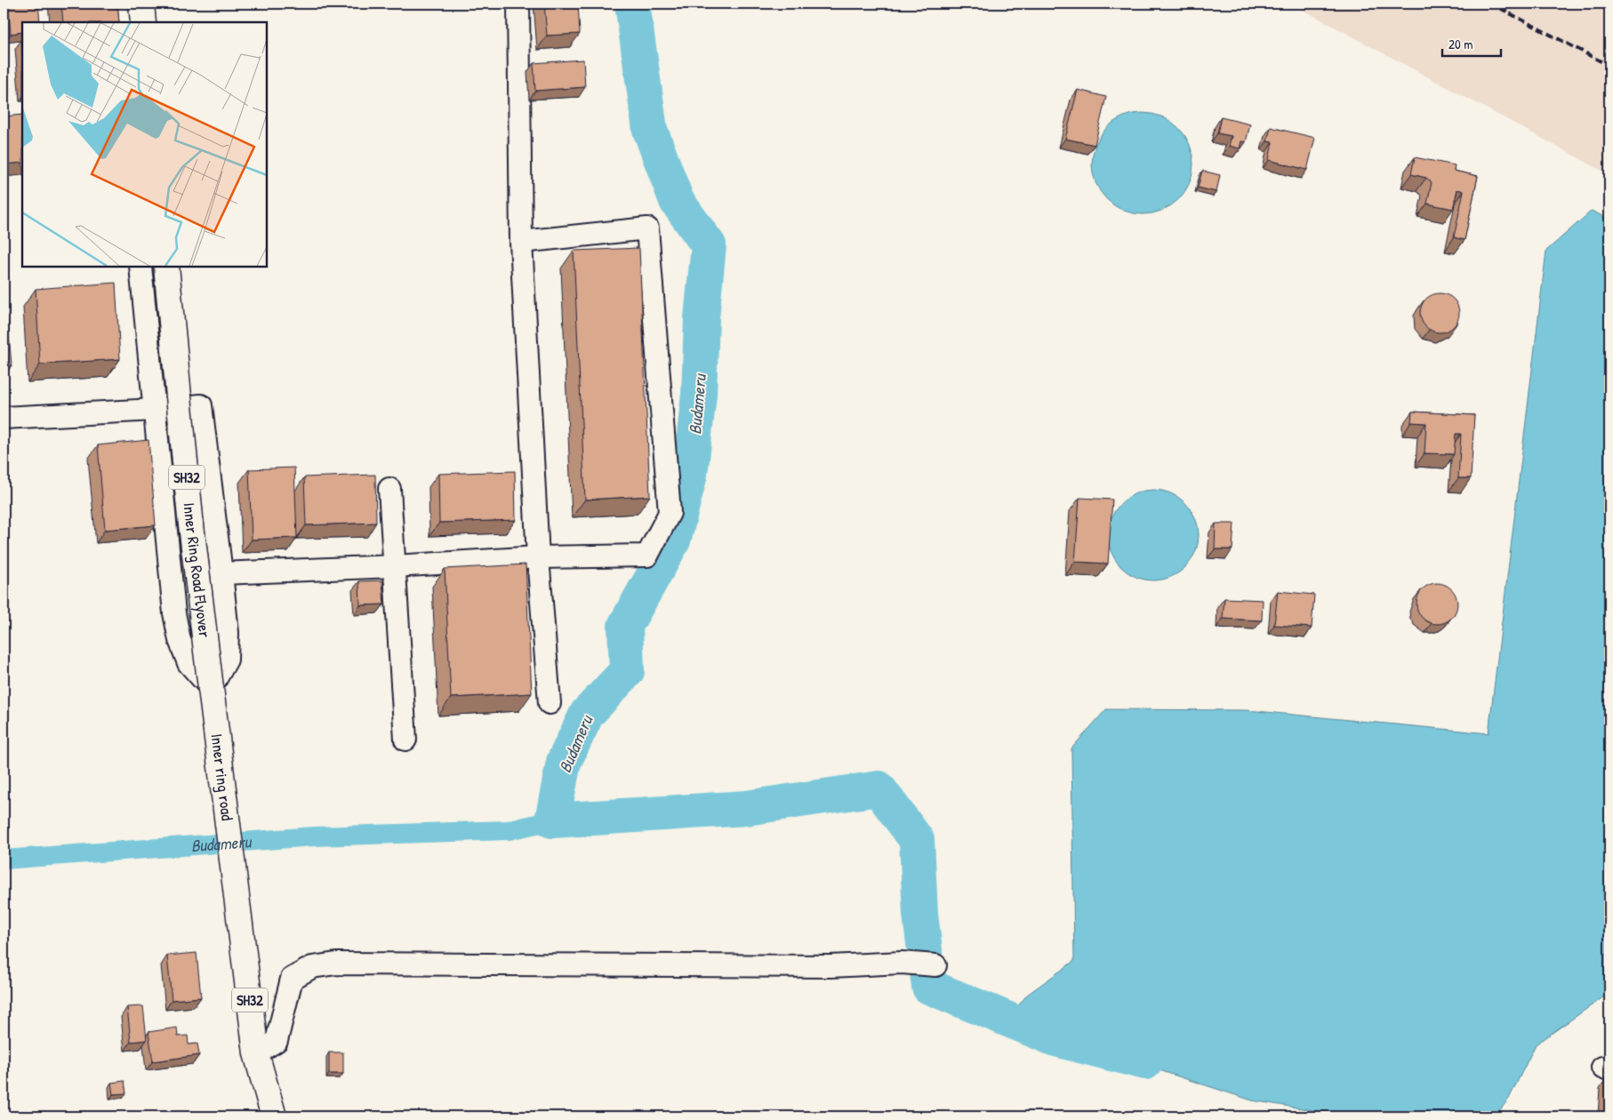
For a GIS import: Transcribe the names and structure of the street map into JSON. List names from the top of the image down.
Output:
{
  "streets": {
    "main road": ["SH32", "Inner Ring Road Flyover", "Inner ring road"]
  },
  "crossings": [
    ["SH32", "Inner ring road"],
    ["Inner Ring Road Flyover", "Inner ring road"]
  ],
  "water": ["Budameru"],
  "scale_bar": "20 m"
}
